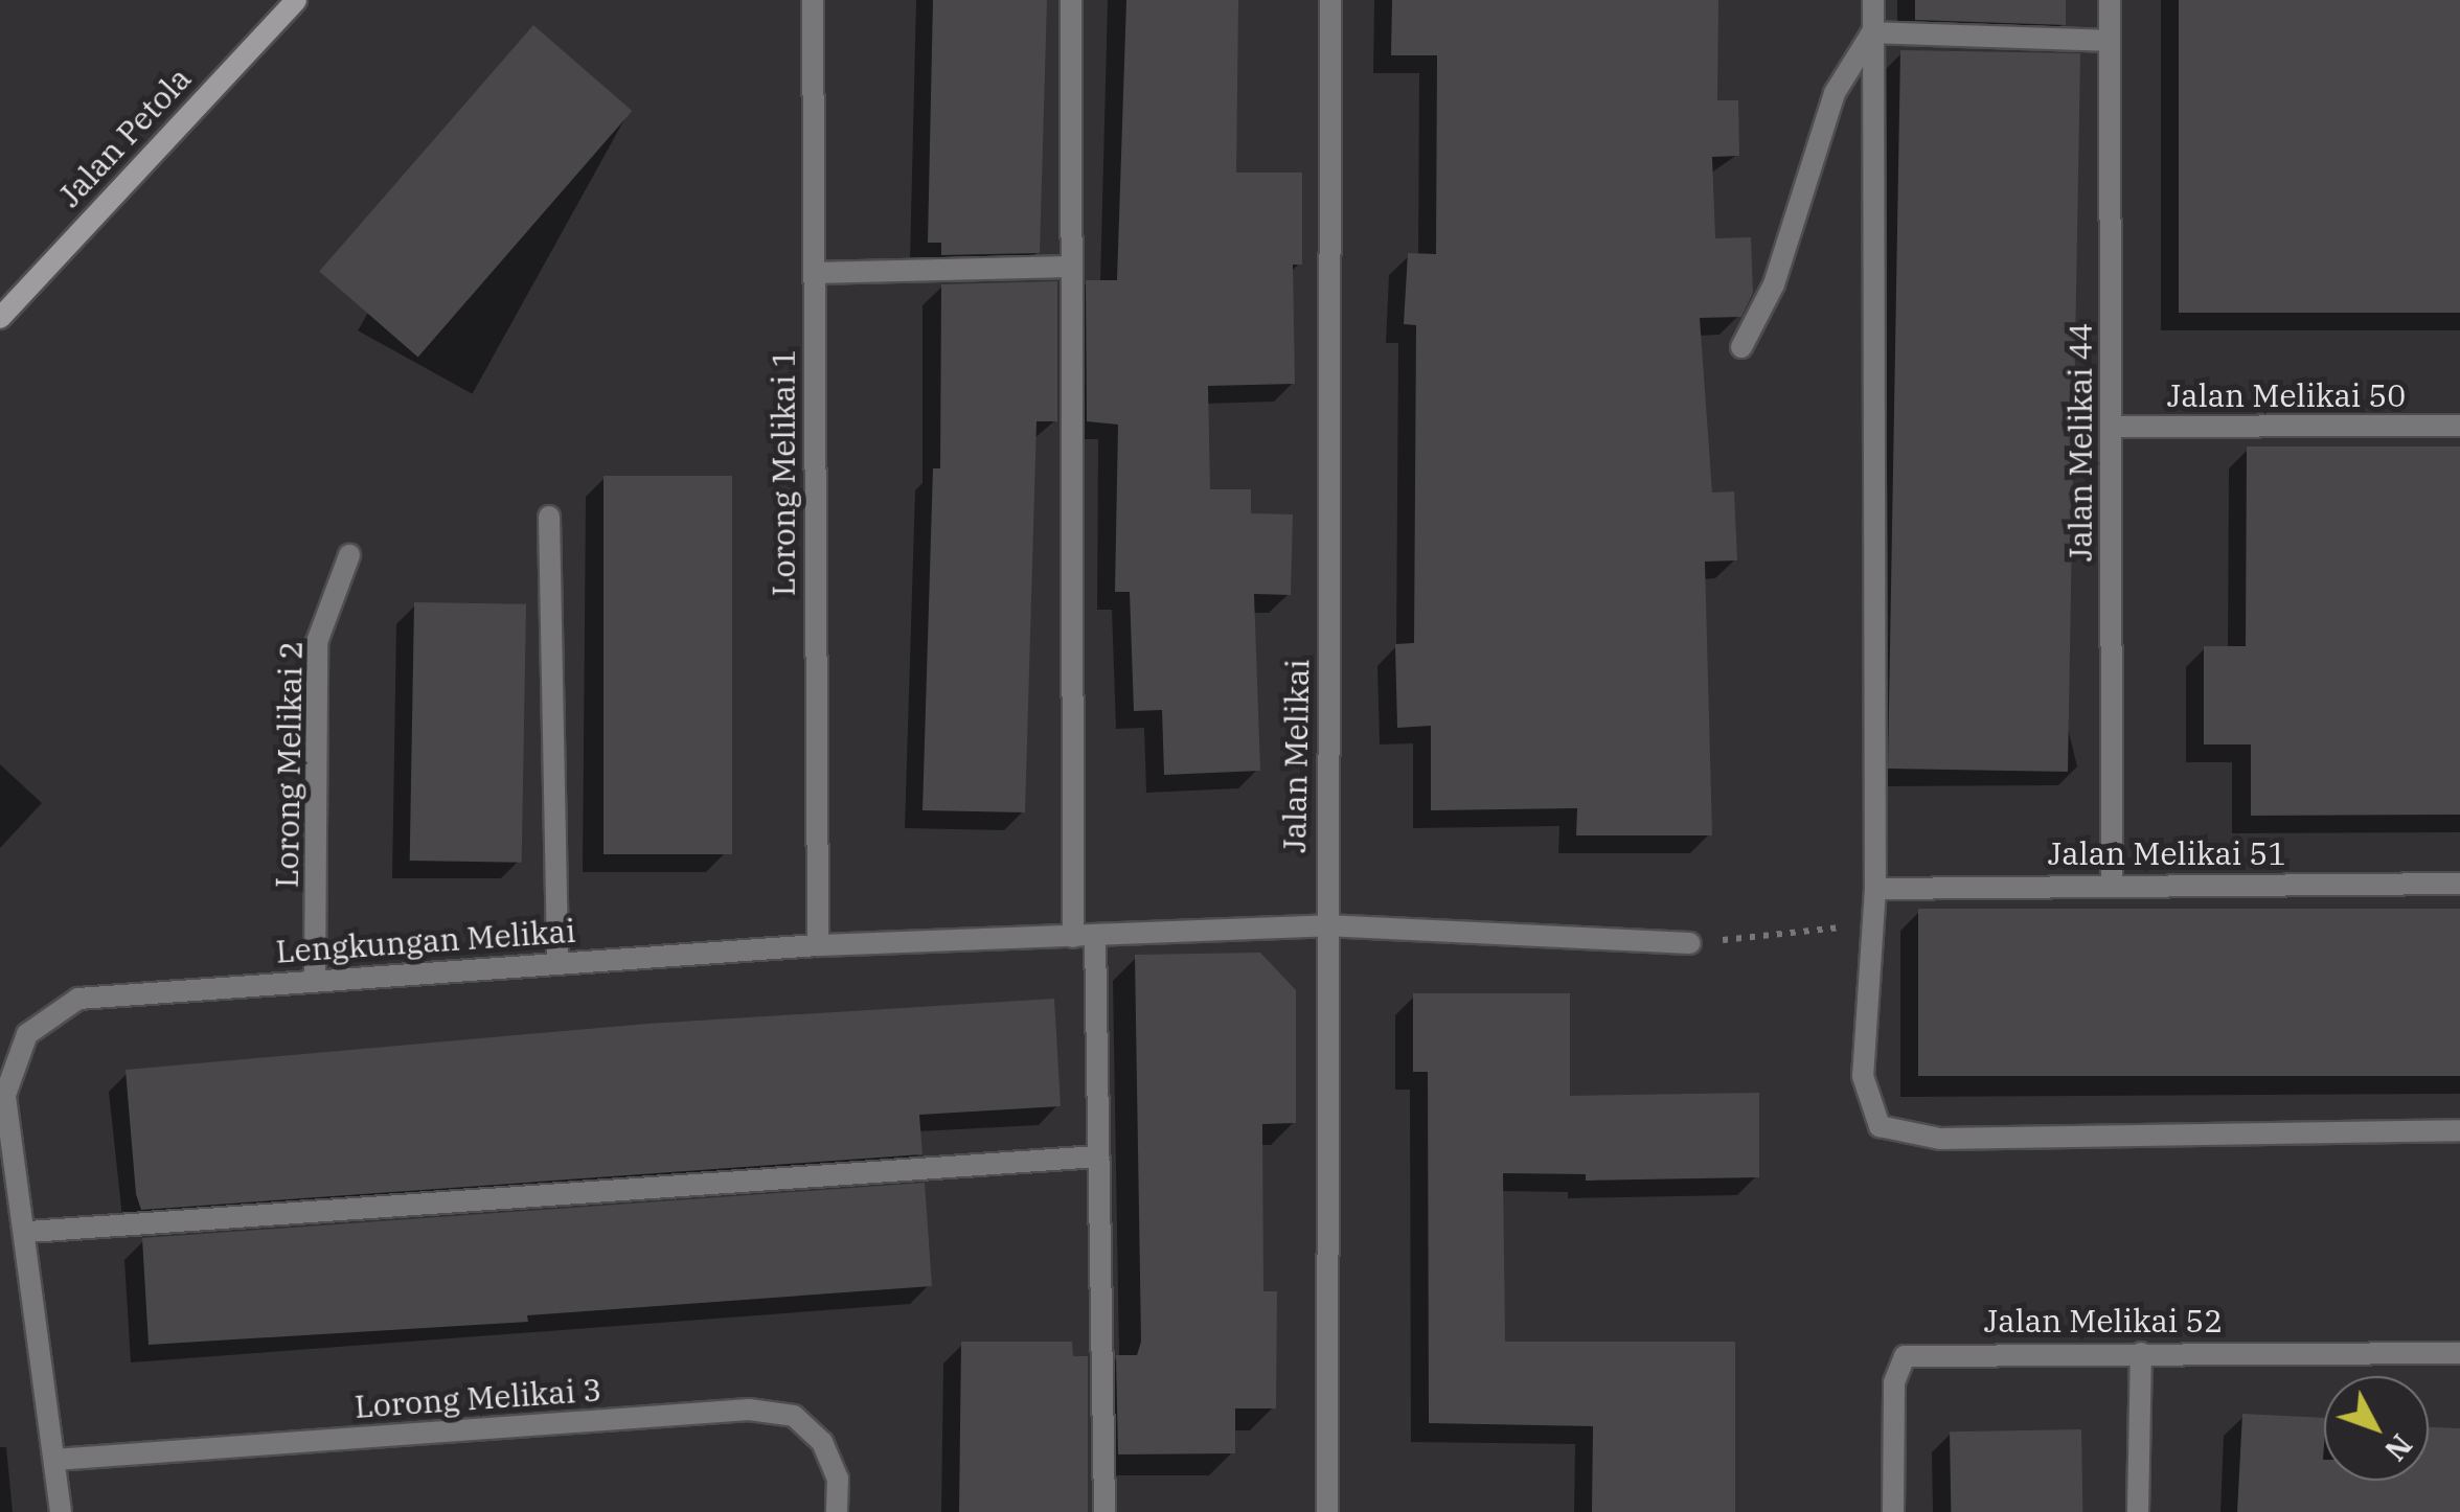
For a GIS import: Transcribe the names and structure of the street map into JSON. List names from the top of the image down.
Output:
{
  "streets": {
    "street": [
      "Jalan Petola",
      "Jalan Melikai 50",
      "Jalan Melikai 44",
      "Lorong Melikai 1",
      "Jalan Melikai",
      "Lorong Melikai 2",
      "Jalan Melikai 51",
      "Lengkungan Melikai",
      "Jalan Melikai 52",
      "Lorong Melikai 3"
    ]
  },
  "crossings": [
    ["Jalan Melikai 50", "Jalan Melikai 44"],
    ["Jalan Melikai 44", "Jalan Melikai 51"],
    ["Lorong Melikai 1", "Lengkungan Melikai"],
    ["Jalan Melikai", "Lengkungan Melikai"],
    ["Lorong Melikai 2", "Lengkungan Melikai"],
    ["Lengkungan Melikai", "Lorong Melikai 3"]
  ],
  "north": "bottom right"
}
